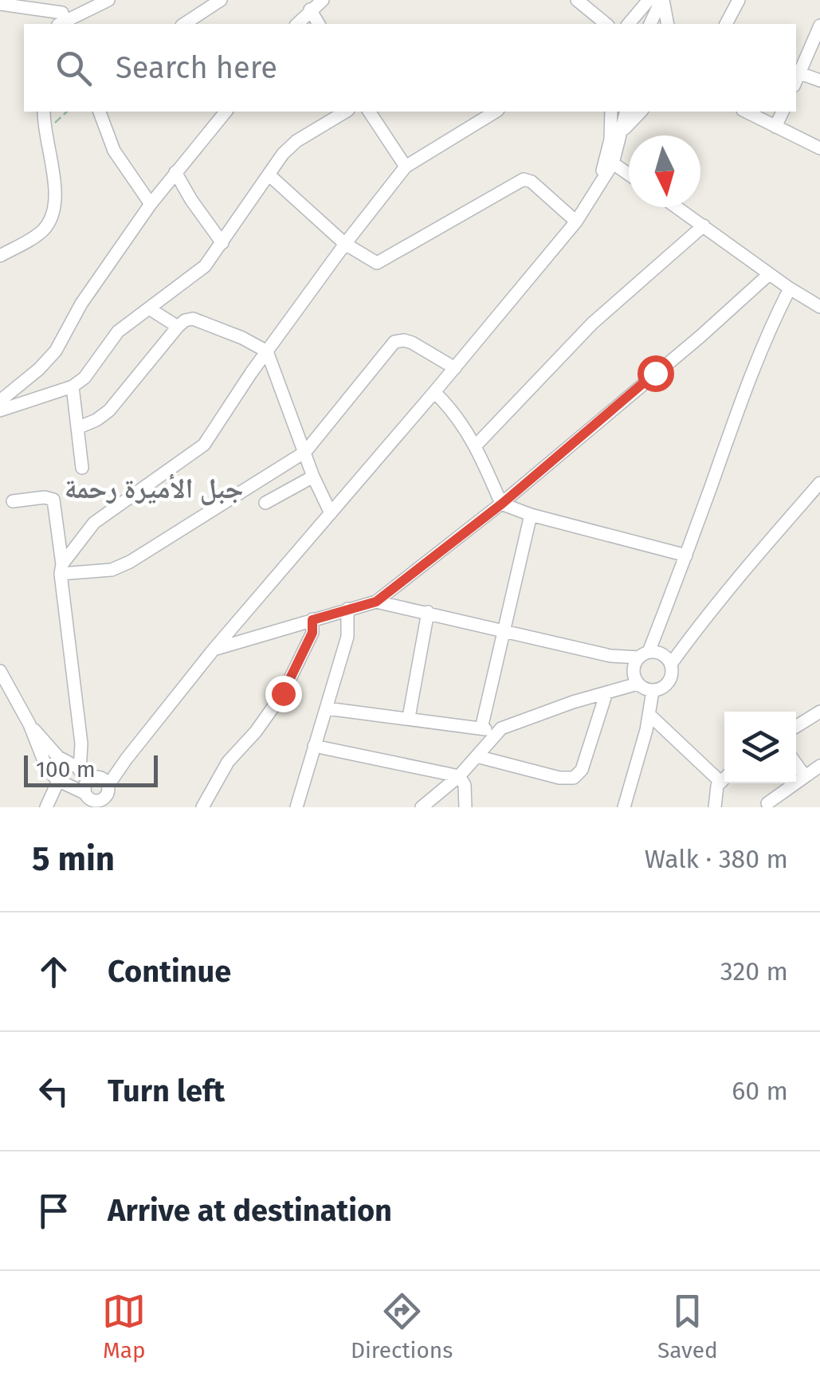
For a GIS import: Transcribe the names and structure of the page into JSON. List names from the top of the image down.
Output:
{
  "districts": ["جبل الأميرة رحمة"],
  "scale_bar": "100 m",
  "north": "bottom",
  "page": {
    "search": "Search here",
    "scale": "100 m",
    "heading": ["5 min", "Walk · 380 m"],
    "list": [
      ["Continue", "320 m"],
      ["Turn left", "60 m"],
      "Arrive at destination"
    ],
    "nav": ["Map", "Directions", "Saved"]
  }
}
